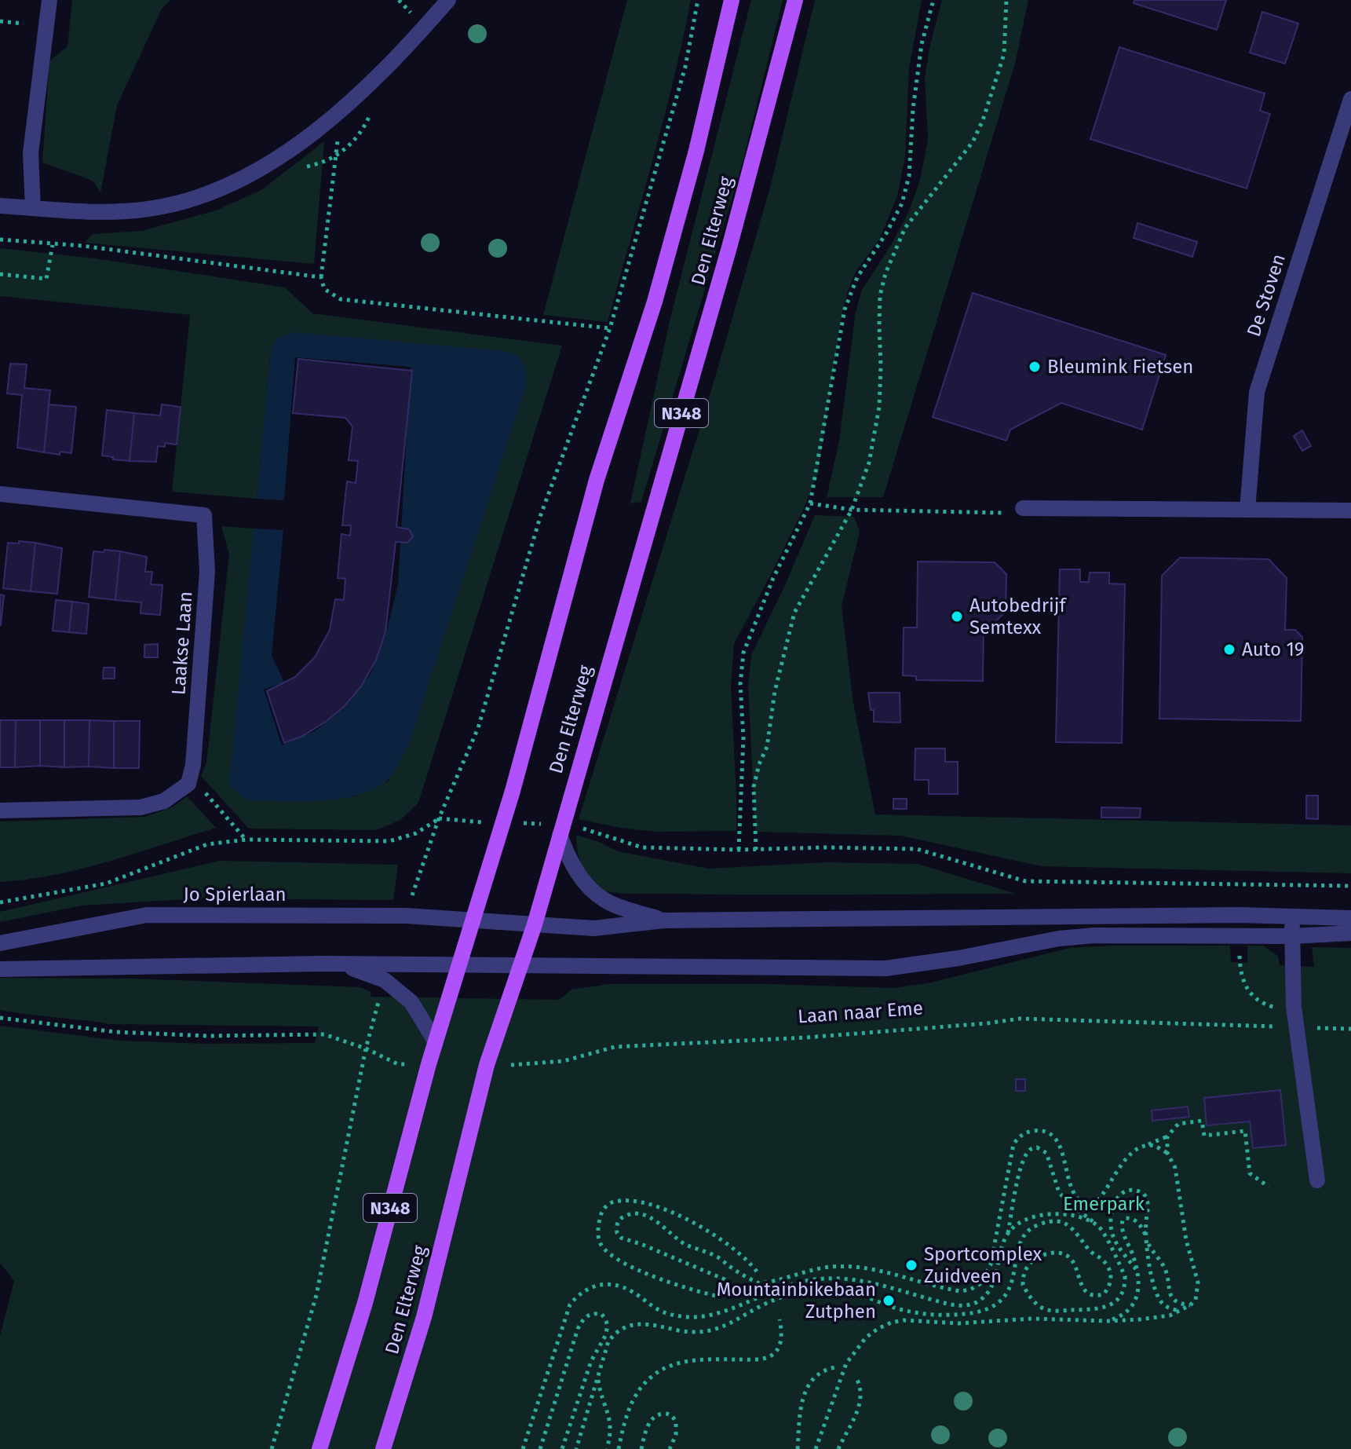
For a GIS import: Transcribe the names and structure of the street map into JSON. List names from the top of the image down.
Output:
{
  "streets": {
    "main road": ["Den Elterweg", "N348"],
    "street": ["De Stoven", "Laakse Laan", "Jo Spierlaan"],
    "path": ["Laan naar Eme"]
  },
  "crossings": [
    ["Den Elterweg", "Jo Spierlaan"],
    ["Den Elterweg", "Laan naar Eme"]
  ],
  "parks": ["Emerpark"],
  "places": [
    "Bleumink Fietsen",
    "Autobedrijf Semtexx",
    "Auto 19",
    "Sportcomplex Zuidveen",
    "Mountainbikebaan Zutphen"
  ]
}
